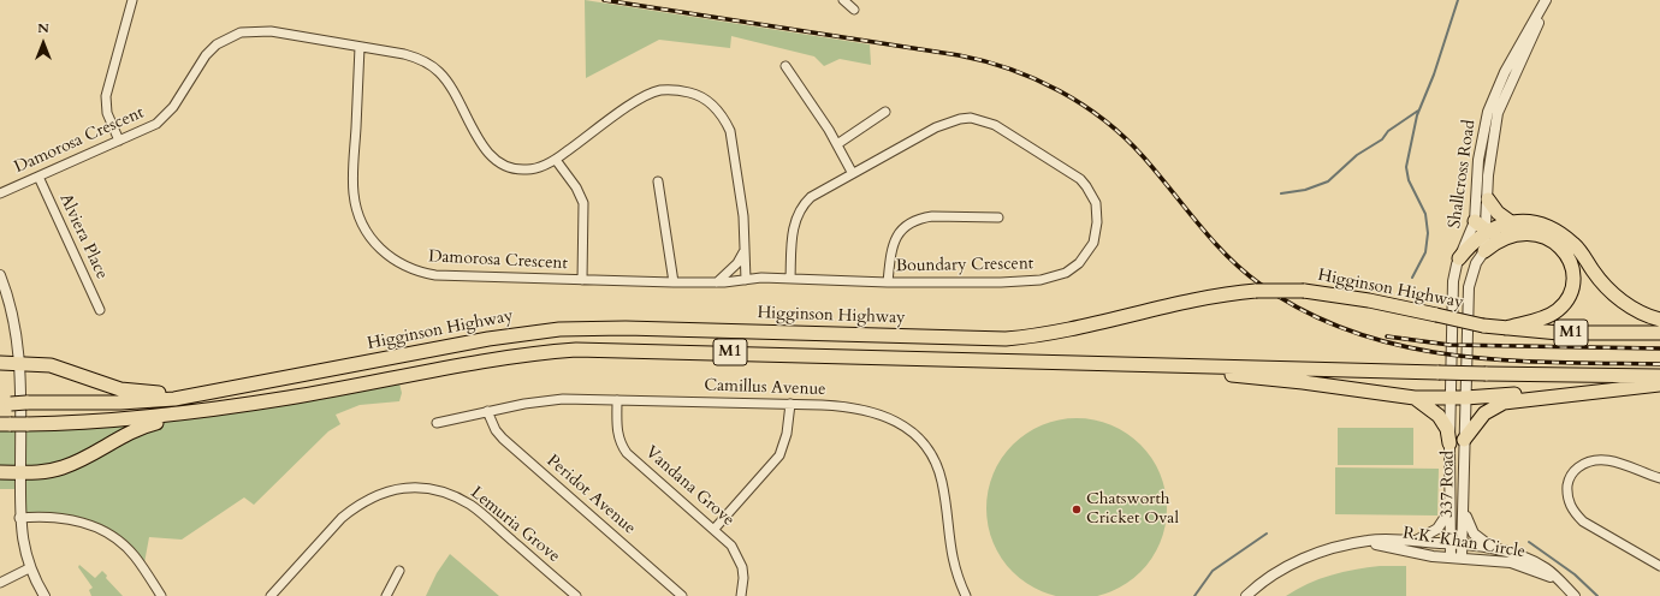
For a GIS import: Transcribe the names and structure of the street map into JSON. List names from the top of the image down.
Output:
{
  "streets": {
    "highway": ["Higginson Highway", "M1"],
    "street": [
      "Damorosa Crescent",
      "Shallcross Road",
      "Alviera Place",
      "Boundary Crescent",
      "Camillus Avenue",
      "337 Road",
      "Vandana Grove",
      "Peridot Avenue",
      "Lemuria Grove",
      "R.K. Khan Circle"
    ]
  },
  "crossings": [
    ["Damorosa Crescent", "Alviera Place"],
    ["Damorosa Crescent", "Boundary Crescent"],
    ["Shallcross Road", "337 Road"],
    ["Camillus Avenue", "Vandana Grove"],
    ["Camillus Avenue", "Peridot Avenue"],
    ["337 Road", "R.K. Khan Circle"]
  ],
  "places": ["Chatsworth Cricket Oval"],
  "north": "top"
}
